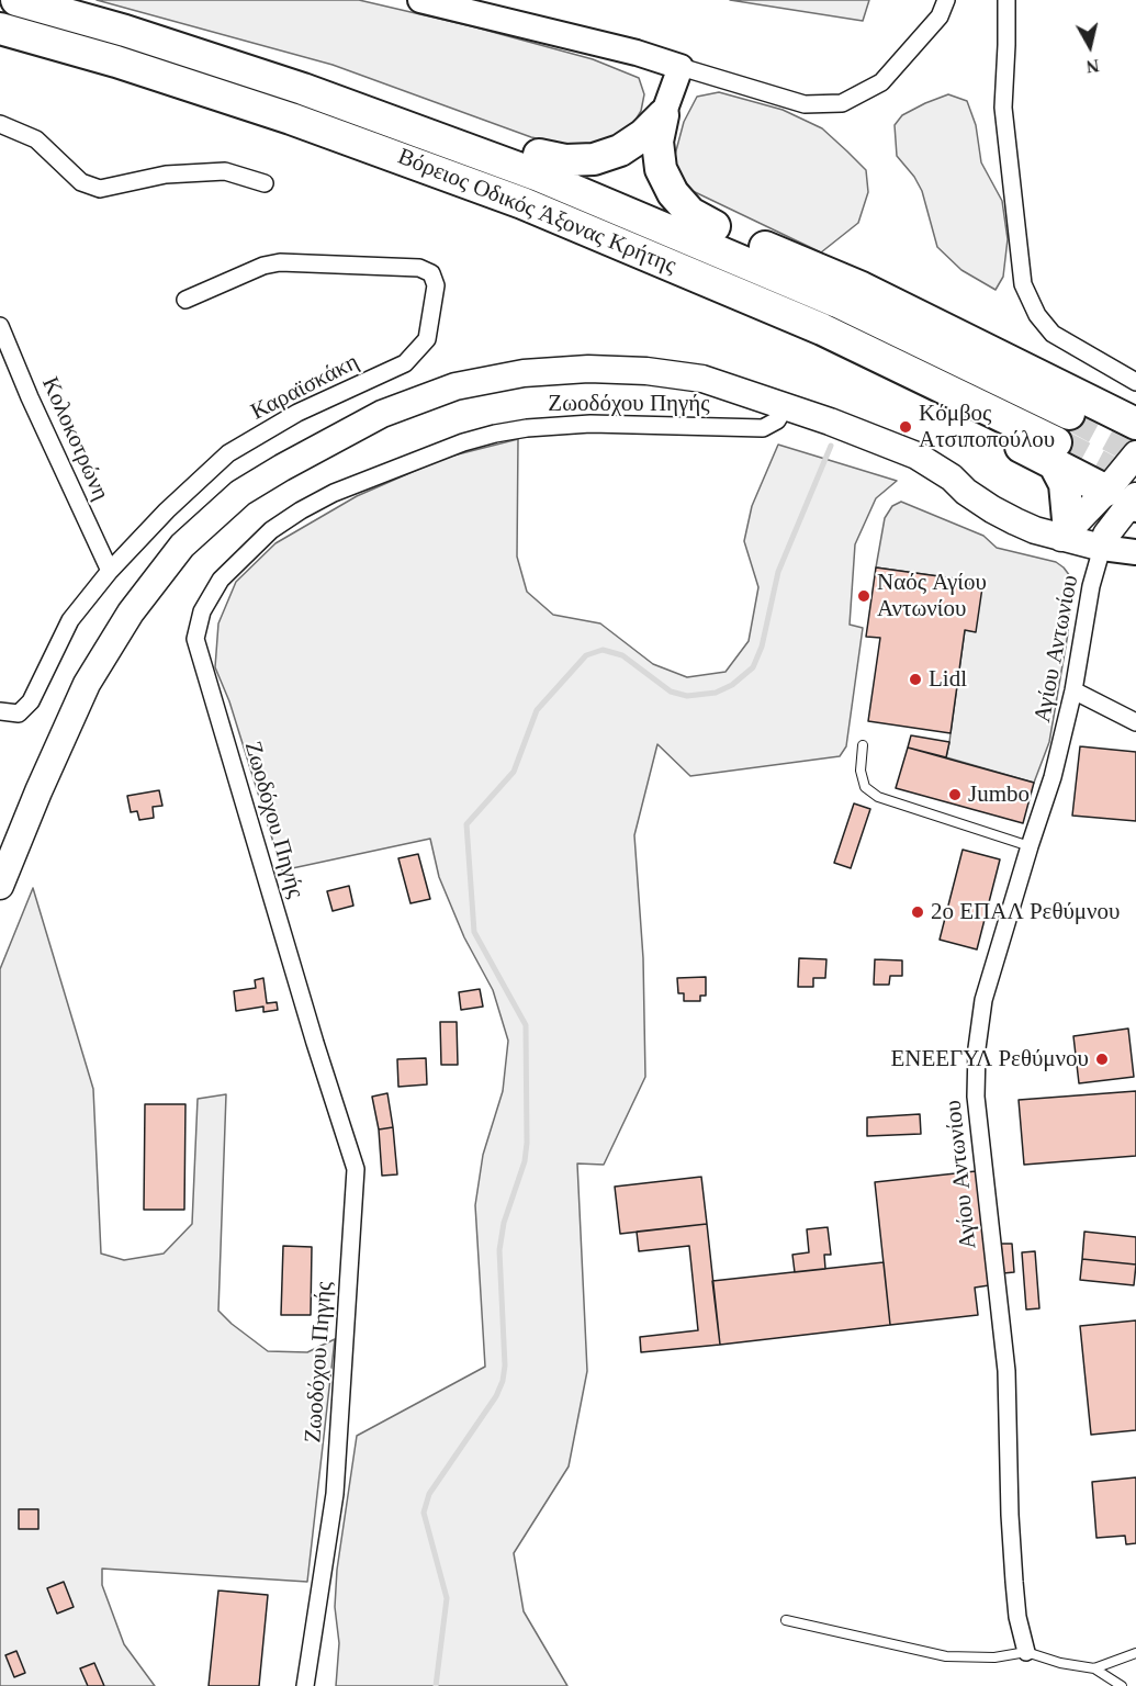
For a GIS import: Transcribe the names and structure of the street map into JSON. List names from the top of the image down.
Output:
{
  "streets": {
    "highway": ["Βόρειος Οδικός Άξονας Κρήτης"],
    "street": [
      "Καραϊσκάκη",
      "Ζωοδόχου Πηγής",
      "Κολοκοτρώνη",
      "Αγίου Αντωνίου"
    ]
  },
  "crossings": [
    ["Καραϊσκάκη", "Κολοκοτρώνη"]
  ],
  "places": [
    "Κόμβος Ατσιποπούλου",
    "Ναός Αγίου Αντωνίου",
    "Lidl",
    "Jumbo",
    "2ο ΕΠΑΛ Ρεθύμνου",
    "ΕΝΕΕΓΥΛ Ρεθύμνου"
  ],
  "north": "bottom"
}
